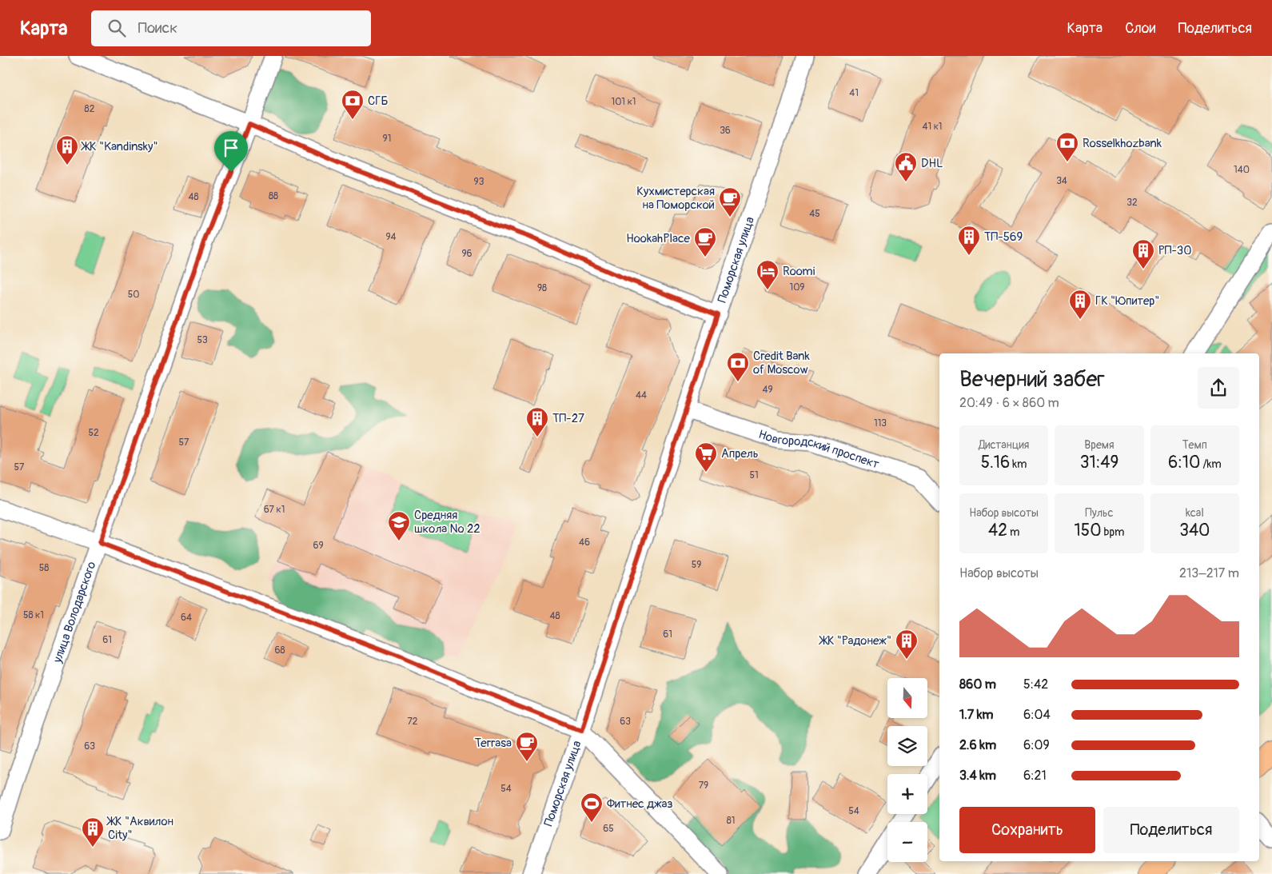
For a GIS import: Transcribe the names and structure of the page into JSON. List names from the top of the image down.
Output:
{
  "streets": {
    "street": ["Поморская улица", "Новгородский проспект", "улица Володарского"]
  },
  "crossings": [
    ["Поморская улица", "Новгородский проспект"]
  ],
  "places": {
    "bank": ["СГБ", "Rosselkhozbank", "Credit Bank of Moscow"],
    "building": [
      "ЖК \"Kandinsky\"",
      "ТП-569",
      "РП-30",
      "ГК \"Юпитер\"",
      "ТП-27",
      "ЖК \"Радонеж\"",
      "ЖК \"Аквилон City\""
    ],
    "public building": ["DHL"],
    "cafe": ["Кухмистерская на Поморской", "HookahPlace", "Terrasa"],
    "hotel": ["Roomi"],
    "supermarket": ["Апрель"],
    "school or university": ["Средняя школа № 22"],
    "sports": ["Фитнес джаз"]
  },
  "house_numbers": [
    "41",
    "101 к1",
    "82",
    "41 к1",
    "36",
    "91",
    "140",
    "34",
    "93",
    "88",
    "48",
    "32",
    "45",
    "94",
    "96",
    "109",
    "98",
    "50",
    "53",
    "49",
    "44",
    "113",
    "52",
    "57",
    "57",
    "51",
    "67 к1",
    "46",
    "69",
    "59",
    "58",
    "58 к1",
    "48",
    "64",
    "61",
    "61",
    "68",
    "72",
    "63",
    "63",
    "79",
    "54",
    "54",
    "81",
    "65"
  ],
  "north": "bottom",
  "page": {
    "header": "Карта",
    "search": "Поиск",
    "nav": ["Карта", "Слои", "Поделиться"],
    "heading": ["Вечерний забег", "20:49 · 6 × 860 m"],
    "stats": [
      ["Дистанция", "5.16 km"],
      ["Время", "31:49"],
      ["Темп", "6:10 /km"],
      ["Набор высоты", "42 m"],
      ["Пульс", "150 bpm"],
      ["kcal", "340"]
    ],
    "chart": ["Набор высоты", "213–217 m"],
    "list": [
      {
        "name": "860 m",
        "note": "5:42"
      },
      {
        "name": "1.7 km",
        "note": "6:04"
      },
      {
        "name": "2.6 km",
        "note": "6:09"
      },
      {
        "name": "3.4 km",
        "note": "6:21"
      }
    ],
    "map_buttons": ["+", "−"],
    "buttons": ["Сохранить", "Поделиться"]
  }
}
